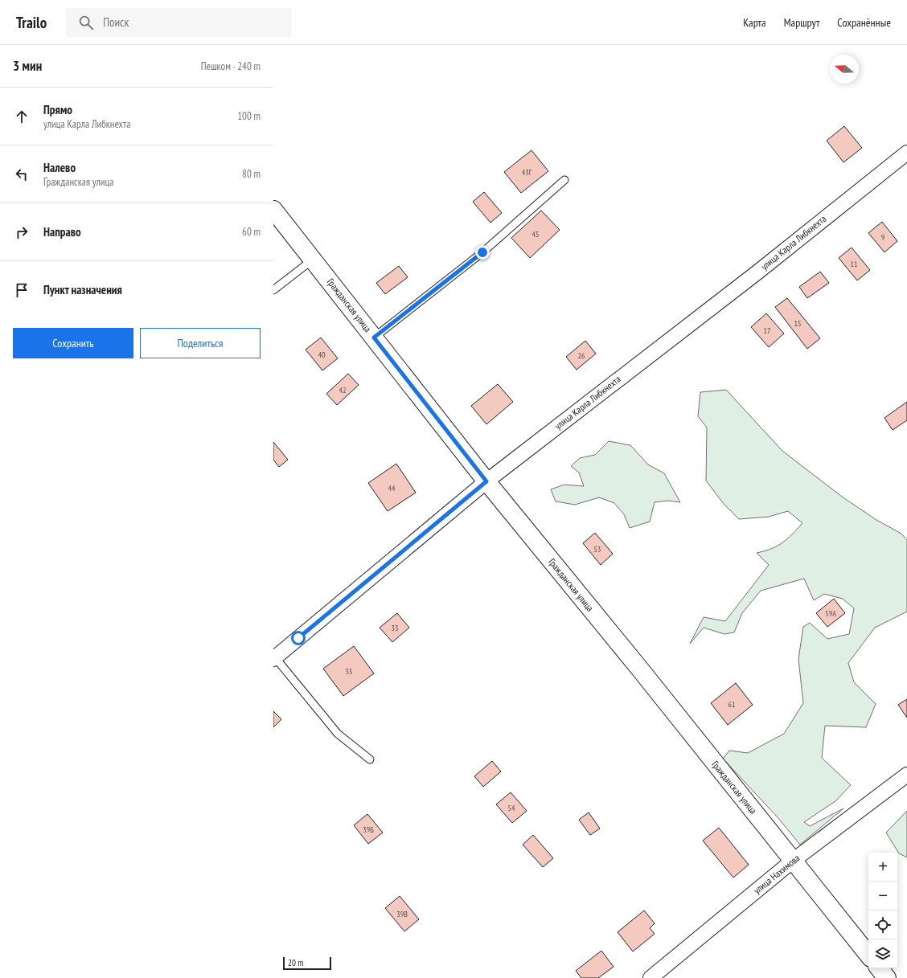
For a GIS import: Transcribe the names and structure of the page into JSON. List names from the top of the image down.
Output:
{
  "streets": {
    "street": ["улица Карла Либкнехта", "Гражданская улица", "улица Нахимова"]
  },
  "crossings": [
    ["улица Карла Либкнехта", "Гражданская улица"],
    ["Гражданская улица", "улица Нахимова"]
  ],
  "house_numbers": [
    "43Г",
    "45",
    "9",
    "11",
    "15",
    "17",
    "40",
    "26",
    "42",
    "44",
    "53",
    "59А",
    "33",
    "35",
    "61",
    "54",
    "39Б",
    "39В"
  ],
  "scale_bar": "20 m",
  "north": "left",
  "page": {
    "header": "Trailo",
    "search": "Поиск",
    "nav": ["Карта", "Маршрут", "Сохранённые"],
    "heading": ["3 мин", "Пешком · 240 m"],
    "list": [
      ["Прямо", "улица Карла Либкнехта", "100 m"],
      ["Налево", "Гражданская улица", "80 m"],
      ["Направо", "60 m"],
      "Пункт назначения"
    ],
    "buttons": ["Сохранить", "Поделиться"],
    "map_buttons": ["+", "−"],
    "scale": "20 m"
  }
}
